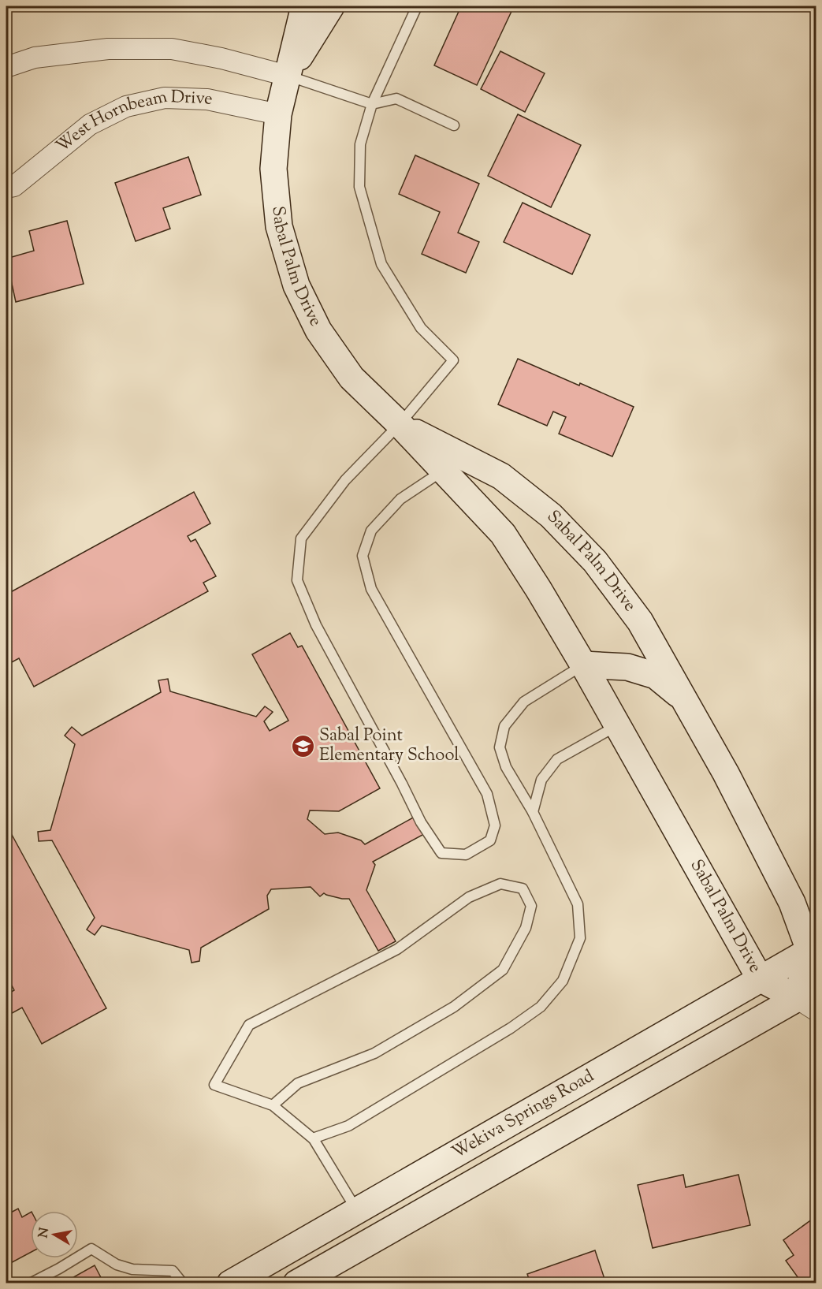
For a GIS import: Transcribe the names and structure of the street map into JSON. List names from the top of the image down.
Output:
{
  "streets": {
    "street": ["West Hornbeam Drive", "Sabal Palm Drive", "Wekiva Springs Road"]
  },
  "crossings": [
    ["West Hornbeam Drive", "Sabal Palm Drive"],
    ["Sabal Palm Drive", "Wekiva Springs Road"]
  ],
  "places": {
    "school or university": ["Sabal Point Elementary School"]
  },
  "north": "left"
}
